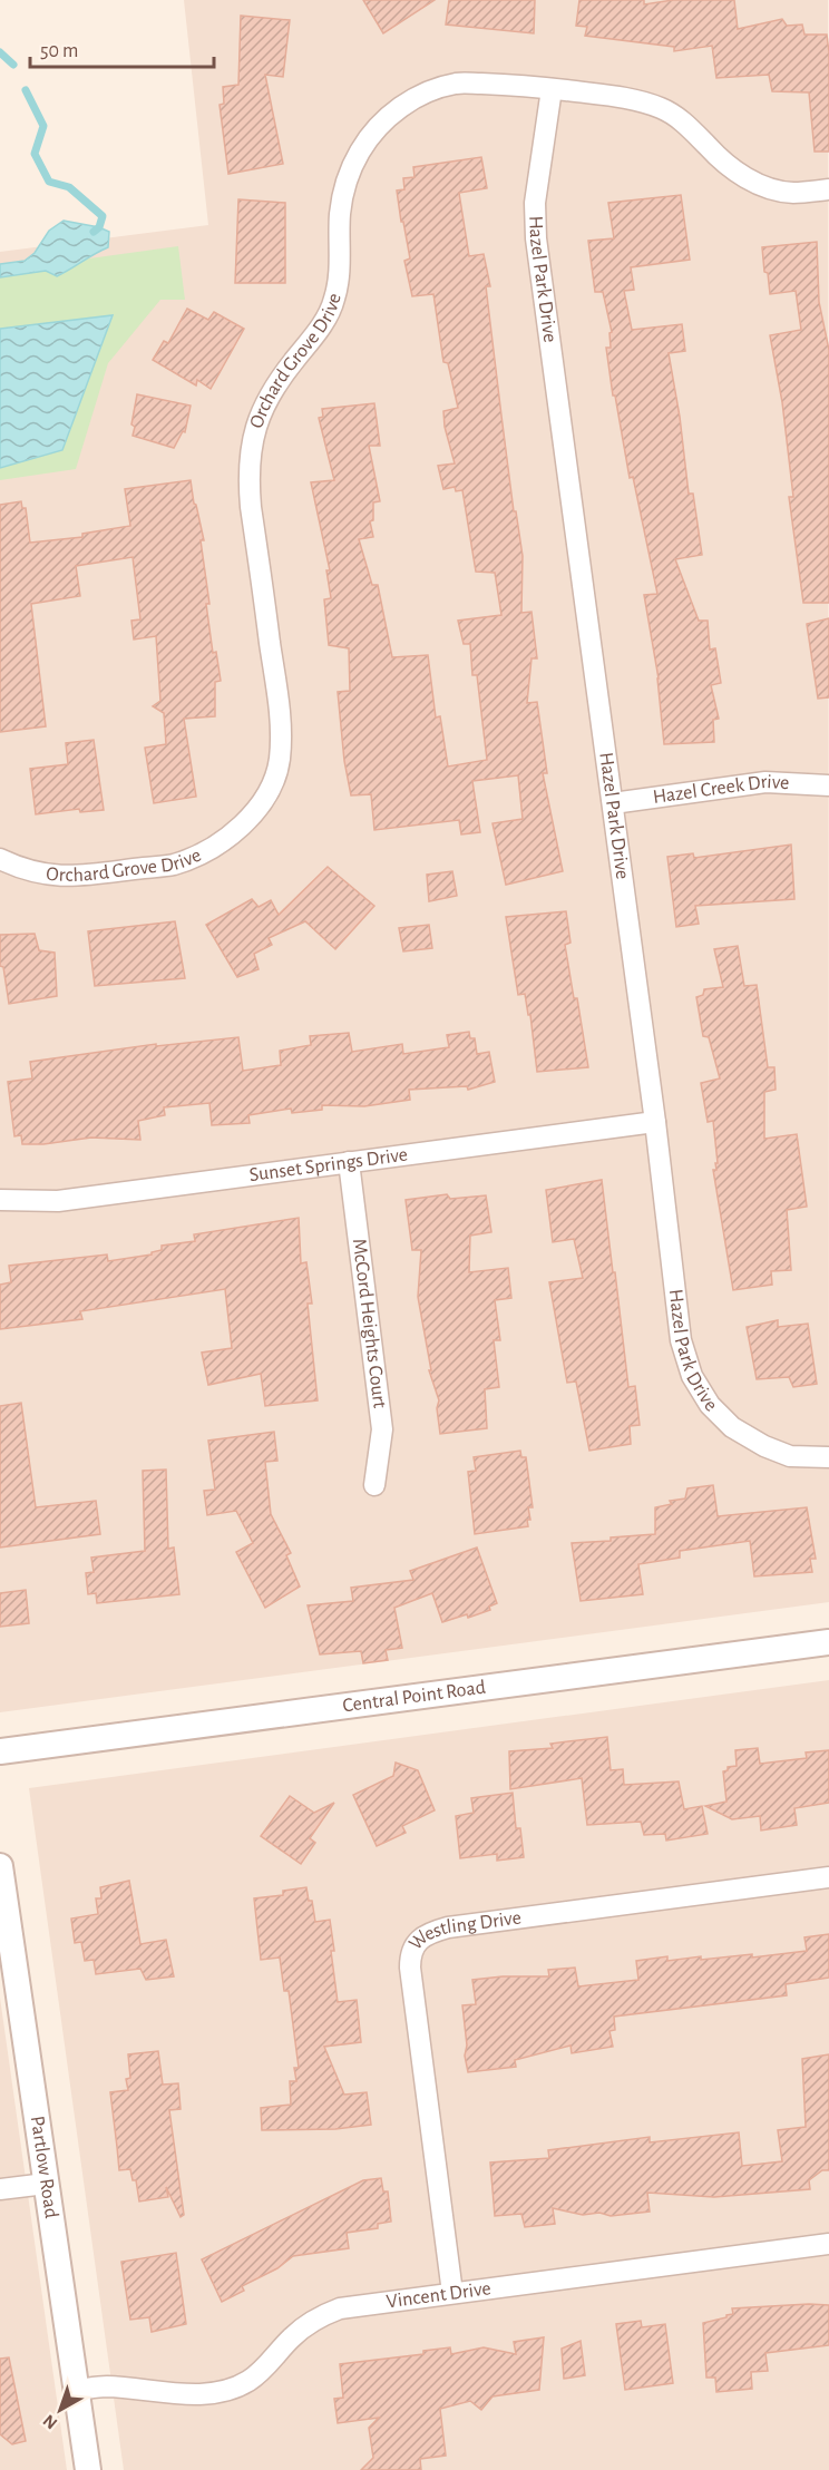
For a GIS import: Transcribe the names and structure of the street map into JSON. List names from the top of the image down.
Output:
{
  "streets": {
    "street": [
      "Hazel Park Drive",
      "Orchard Grove Drive",
      "Hazel Creek Drive",
      "Sunset Springs Drive",
      "McCord Heights Court",
      "Central Point Road",
      "Westling Drive",
      "Partlow Road",
      "Vincent Drive"
    ]
  },
  "crossings": [
    ["Hazel Park Drive", "Orchard Grove Drive"],
    ["Hazel Park Drive", "Hazel Creek Drive"],
    ["Hazel Park Drive", "Sunset Springs Drive"],
    ["Sunset Springs Drive", "McCord Heights Court"],
    ["Westling Drive", "Vincent Drive"],
    ["Partlow Road", "Vincent Drive"]
  ],
  "scale_bar": "50 m",
  "north": "bottom left"
}
